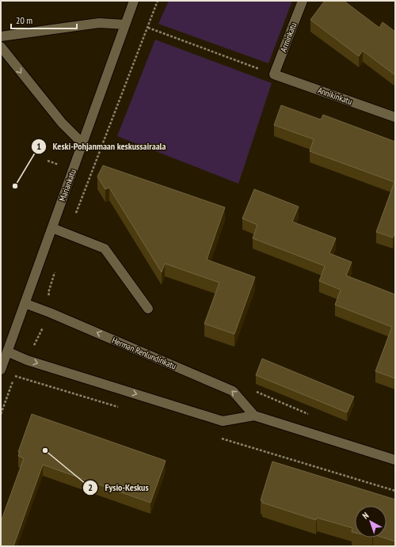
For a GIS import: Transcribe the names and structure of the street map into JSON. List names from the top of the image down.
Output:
{
  "streets": {
    "street": [
      "Arminkatu",
      "Annikinkatu",
      "Mariankatu",
      "Herman Renlundinkatu"
    ]
  },
  "crossings": [
    ["Arminkatu", "Annikinkatu"],
    ["Mariankatu", "Herman Renlundinkatu"]
  ],
  "places": ["Keski-Pohjanmaan keskussairaala", "Fysio-Keskus"],
  "scale_bar": "20 m",
  "north": "top left"
}
